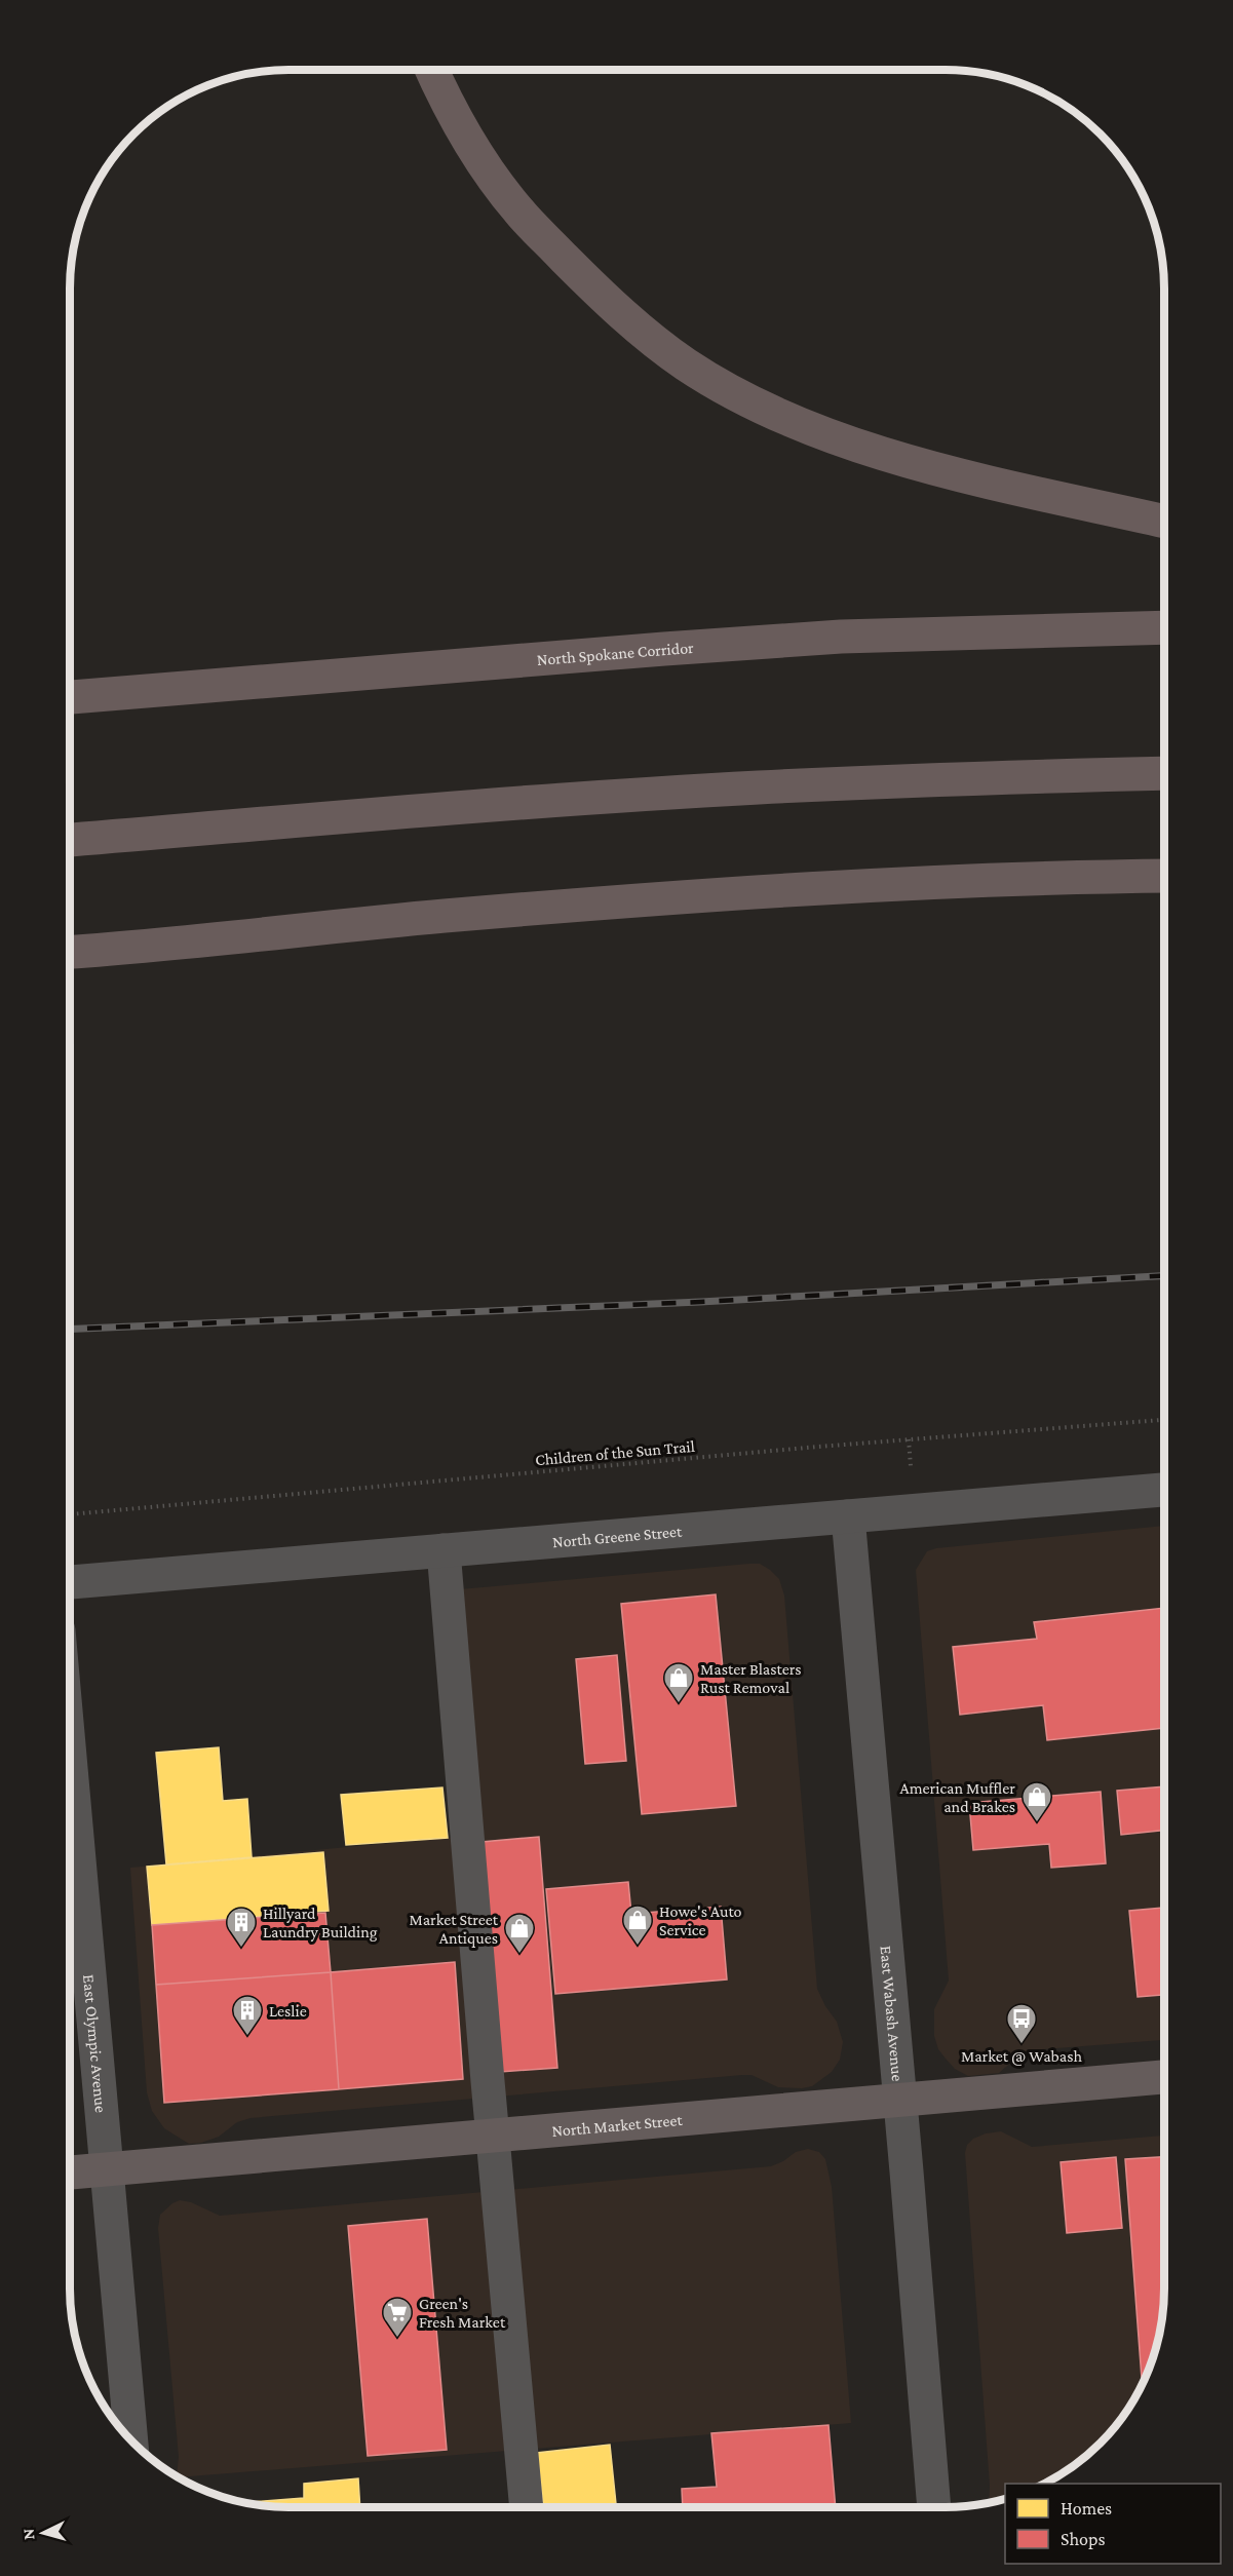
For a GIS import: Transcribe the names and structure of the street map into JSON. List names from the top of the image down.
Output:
{
  "streets": {
    "highway": ["North Spokane Corridor"],
    "main road": ["North Market Street"],
    "street": ["North Greene Street", "East Wabash Avenue", "East Olympic Avenue"],
    "path": ["Children of the Sun Trail"]
  },
  "crossings": [
    ["North Greene Street", "East Wabash Avenue"],
    ["East Wabash Avenue", "North Market Street"],
    ["East Olympic Avenue", "North Market Street"]
  ],
  "places": {
    "shop": [
      "Master Blasters Rust Removal",
      "American Muffler and Brakes",
      "Howe's Auto Service",
      "Market Street Antiques"
    ],
    "building": ["Hillyard Laundry Building", "Leslie"],
    "bus stop": ["Market @ Wabash"],
    "supermarket": ["Green's Fresh Market"]
  },
  "legend": ["Homes", "Shops"],
  "north": "left"
}
